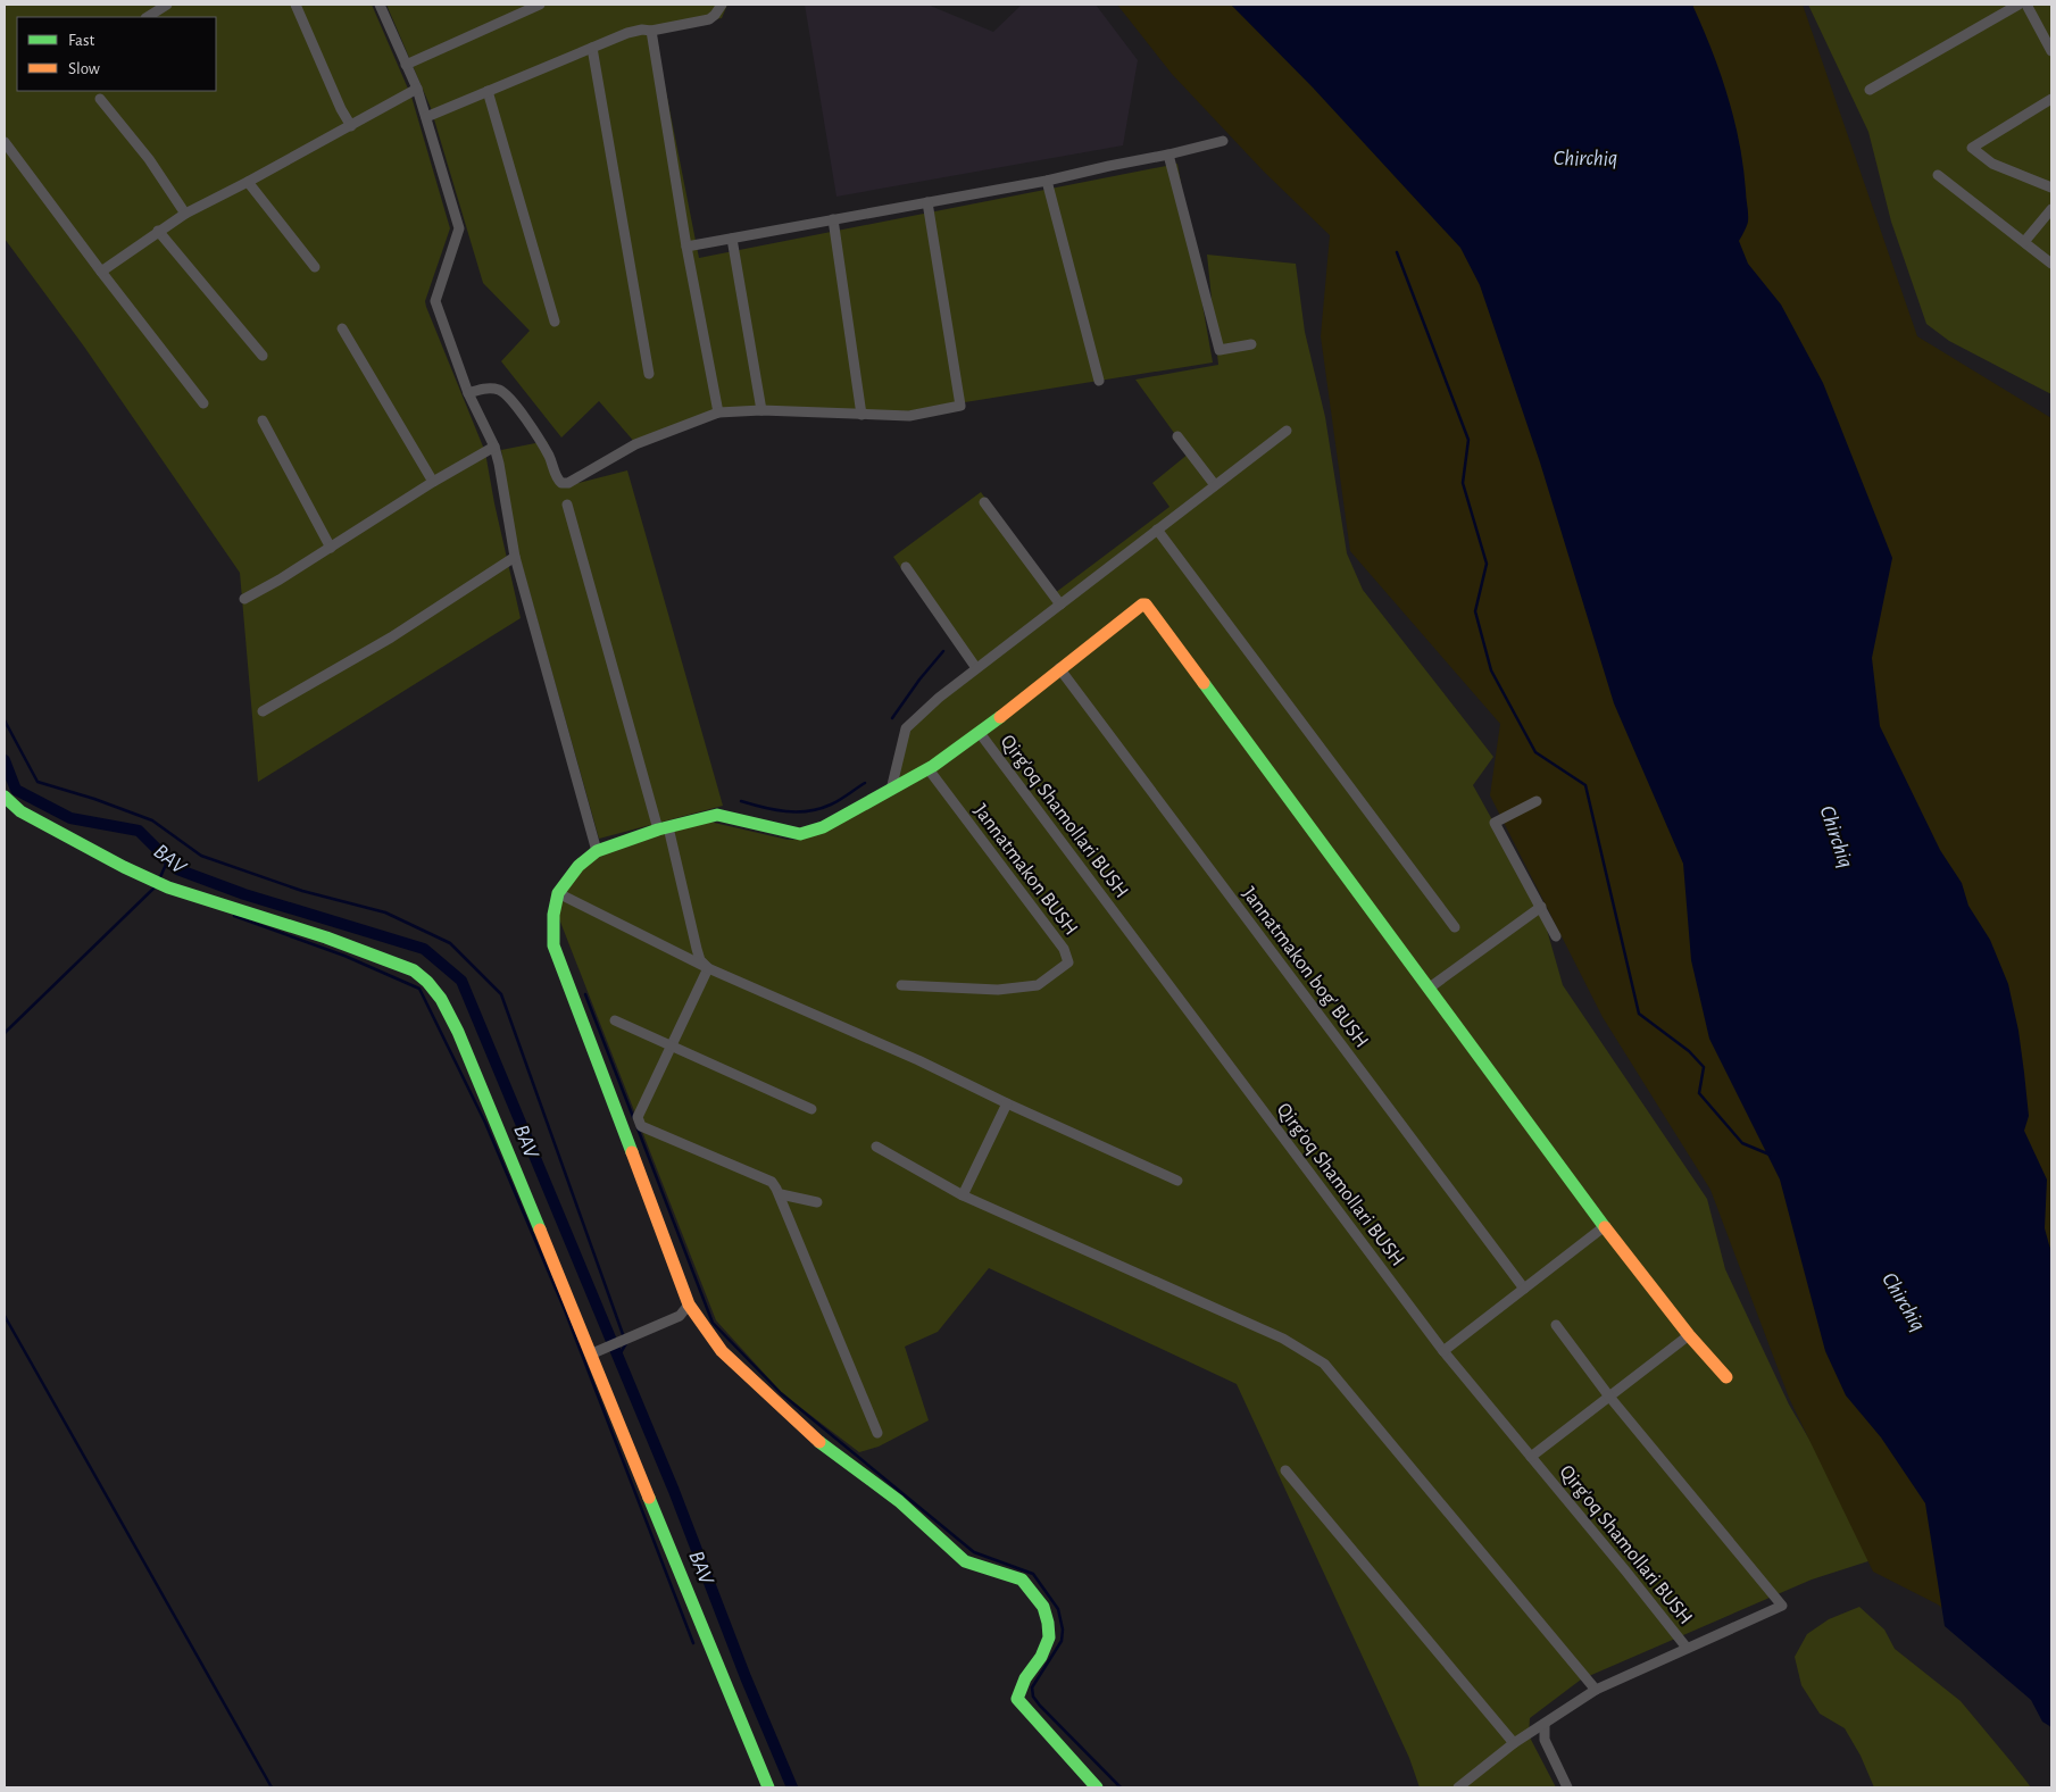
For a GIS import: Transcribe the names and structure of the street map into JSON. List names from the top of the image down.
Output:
{
  "streets": {
    "street": ["Qirg'oq Shamollari BUSH", "Jannatmakon BUSH", "Jannatmakon bog' BUSH"]
  },
  "water": ["Chirchiq", "BAV"],
  "legend": ["Fast", "Slow"]
}
